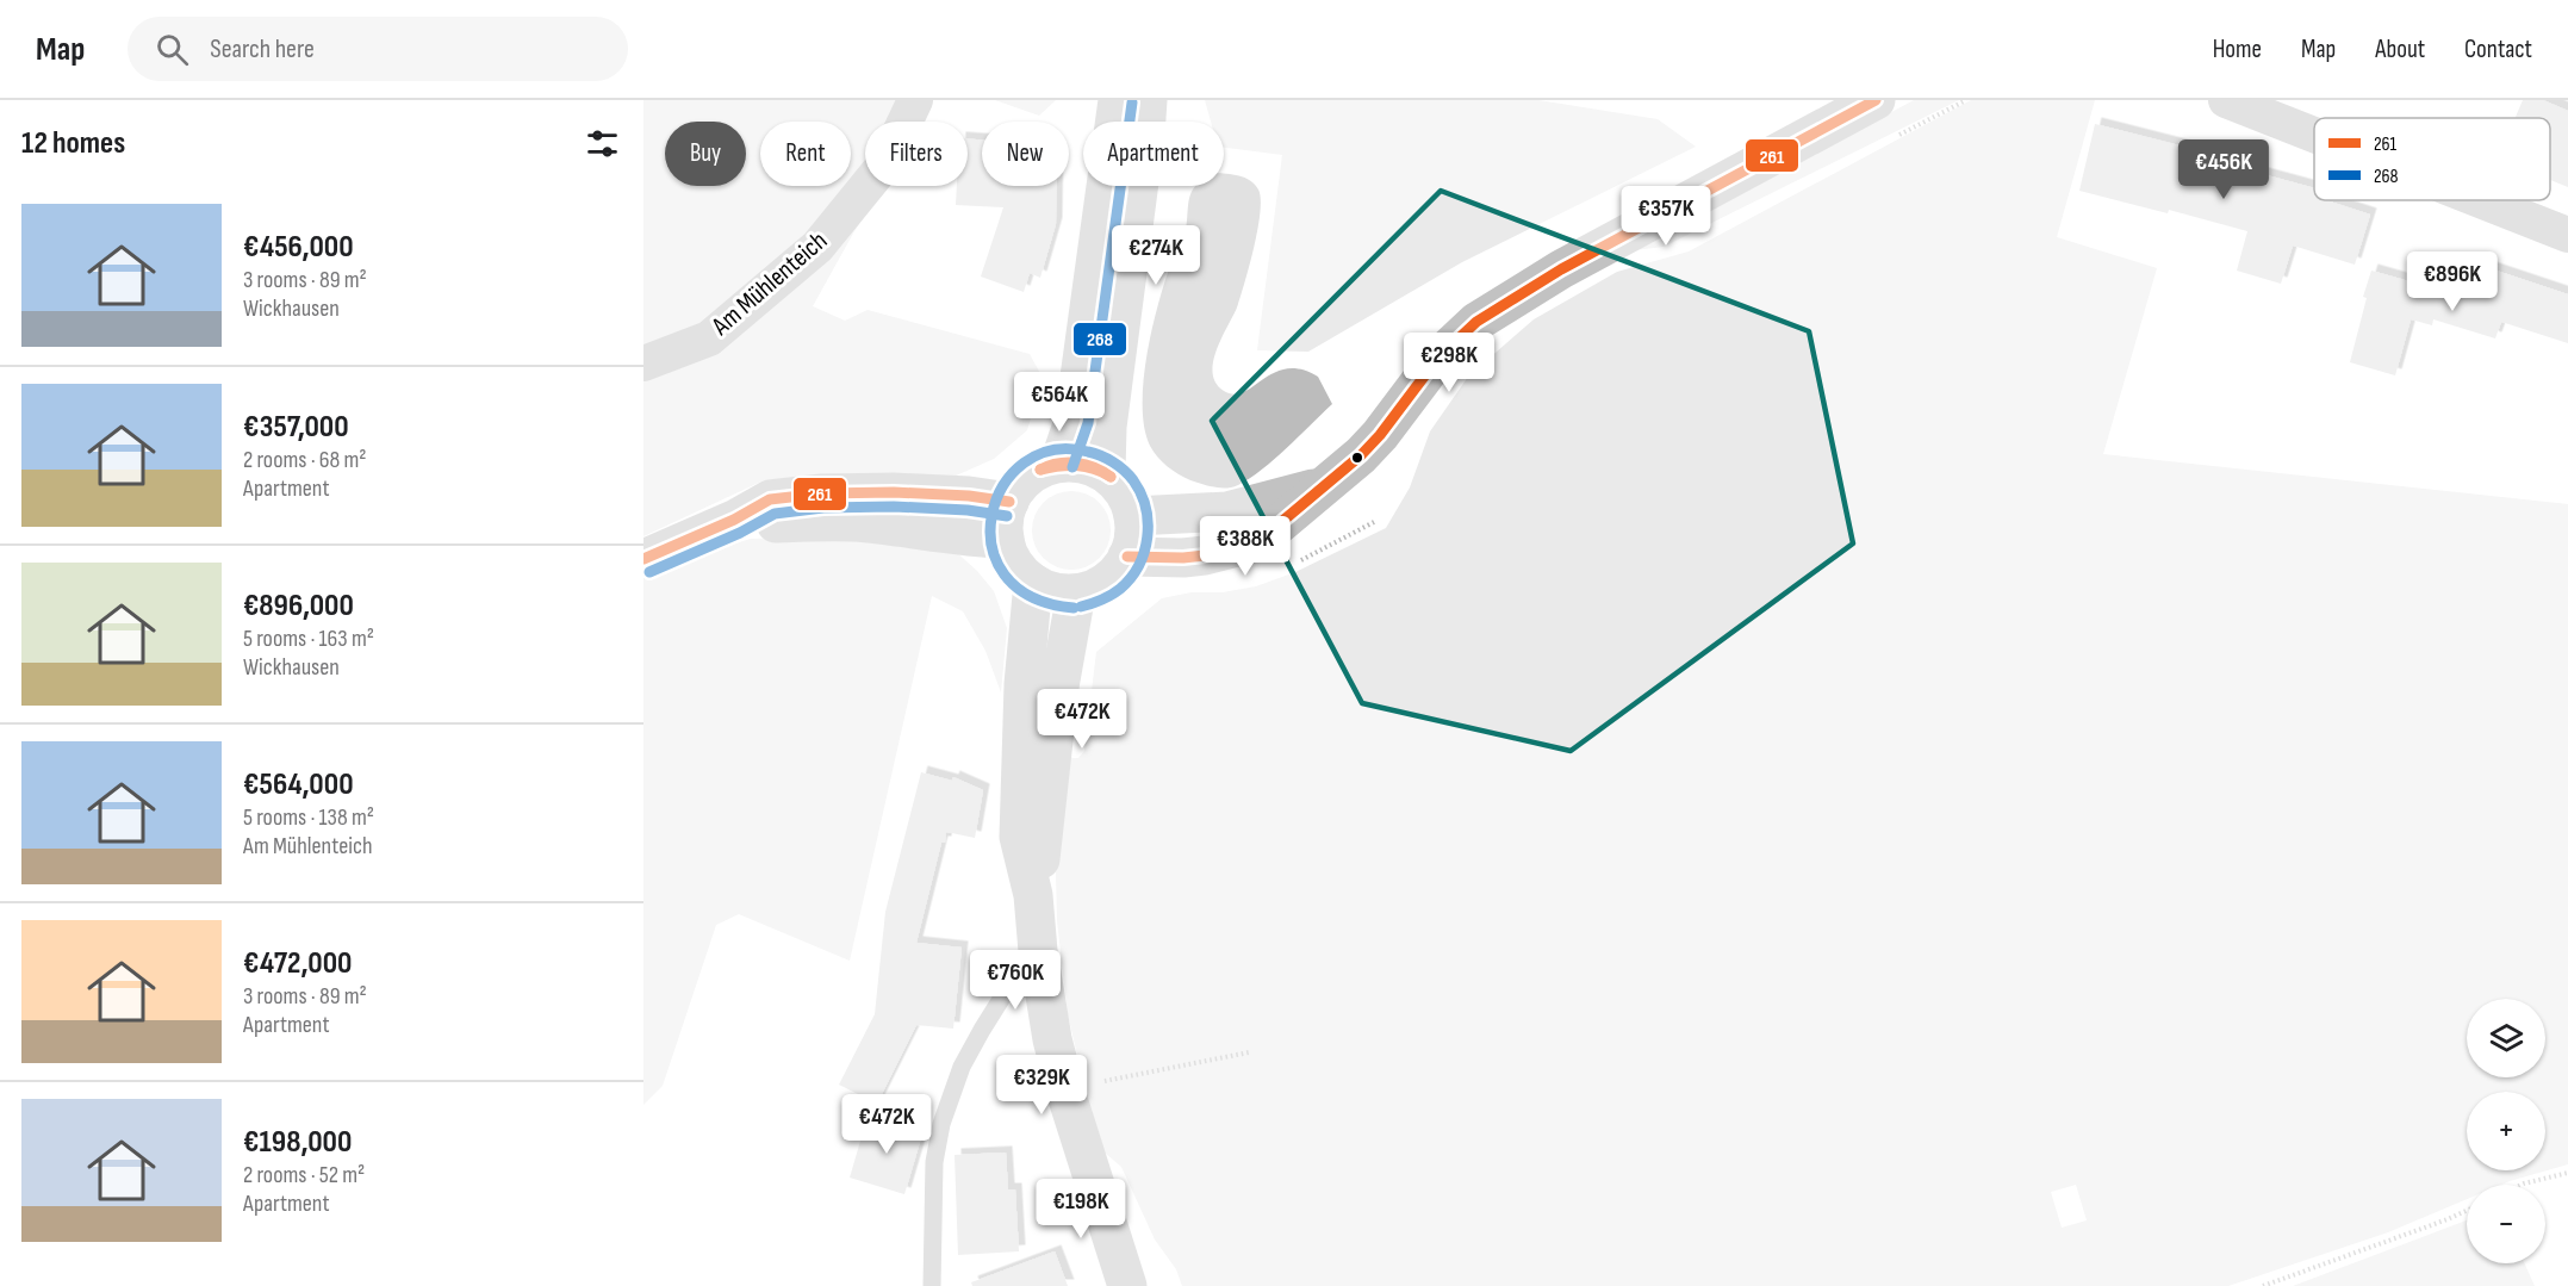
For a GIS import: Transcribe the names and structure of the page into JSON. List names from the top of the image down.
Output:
{
  "streets": {
    "street": ["Am Mühlenteich"]
  },
  "lines": ["transit line 261", "transit line 268"],
  "legend": ["261", "268"],
  "page": {
    "header": "Map",
    "search": "Search here",
    "nav": [
      "Home",
      "Map",
      "About",
      "Contact"
    ],
    "heading": "12 homes",
    "chip": [
      "Buy",
      "Rent",
      "Filters",
      "New",
      "Apartment"
    ],
    "price": [
      "€456K",
      "€357K",
      "€274K",
      "€896K",
      "€298K",
      "€564K",
      "€388K",
      "€472K",
      "€760K",
      "€329K",
      "€472K",
      "€198K"
    ],
    "list": [
      {
        "name": "€456,000",
        "note": "3 rooms · 89 m² · Wickhausen"
      },
      {
        "name": "€357,000",
        "note": "2 rooms · 68 m² · Apartment"
      },
      {
        "name": "€896,000",
        "note": "5 rooms · 163 m² · Wickhausen"
      },
      {
        "name": "€564,000",
        "note": "5 rooms · 138 m² · Am Mühlenteich"
      },
      {
        "name": "€472,000",
        "note": "3 rooms · 89 m² · Apartment"
      },
      {
        "name": "€198,000",
        "note": "2 rooms · 52 m² · Apartment"
      }
    ],
    "map_buttons": ["+", "−"]
  }
}
